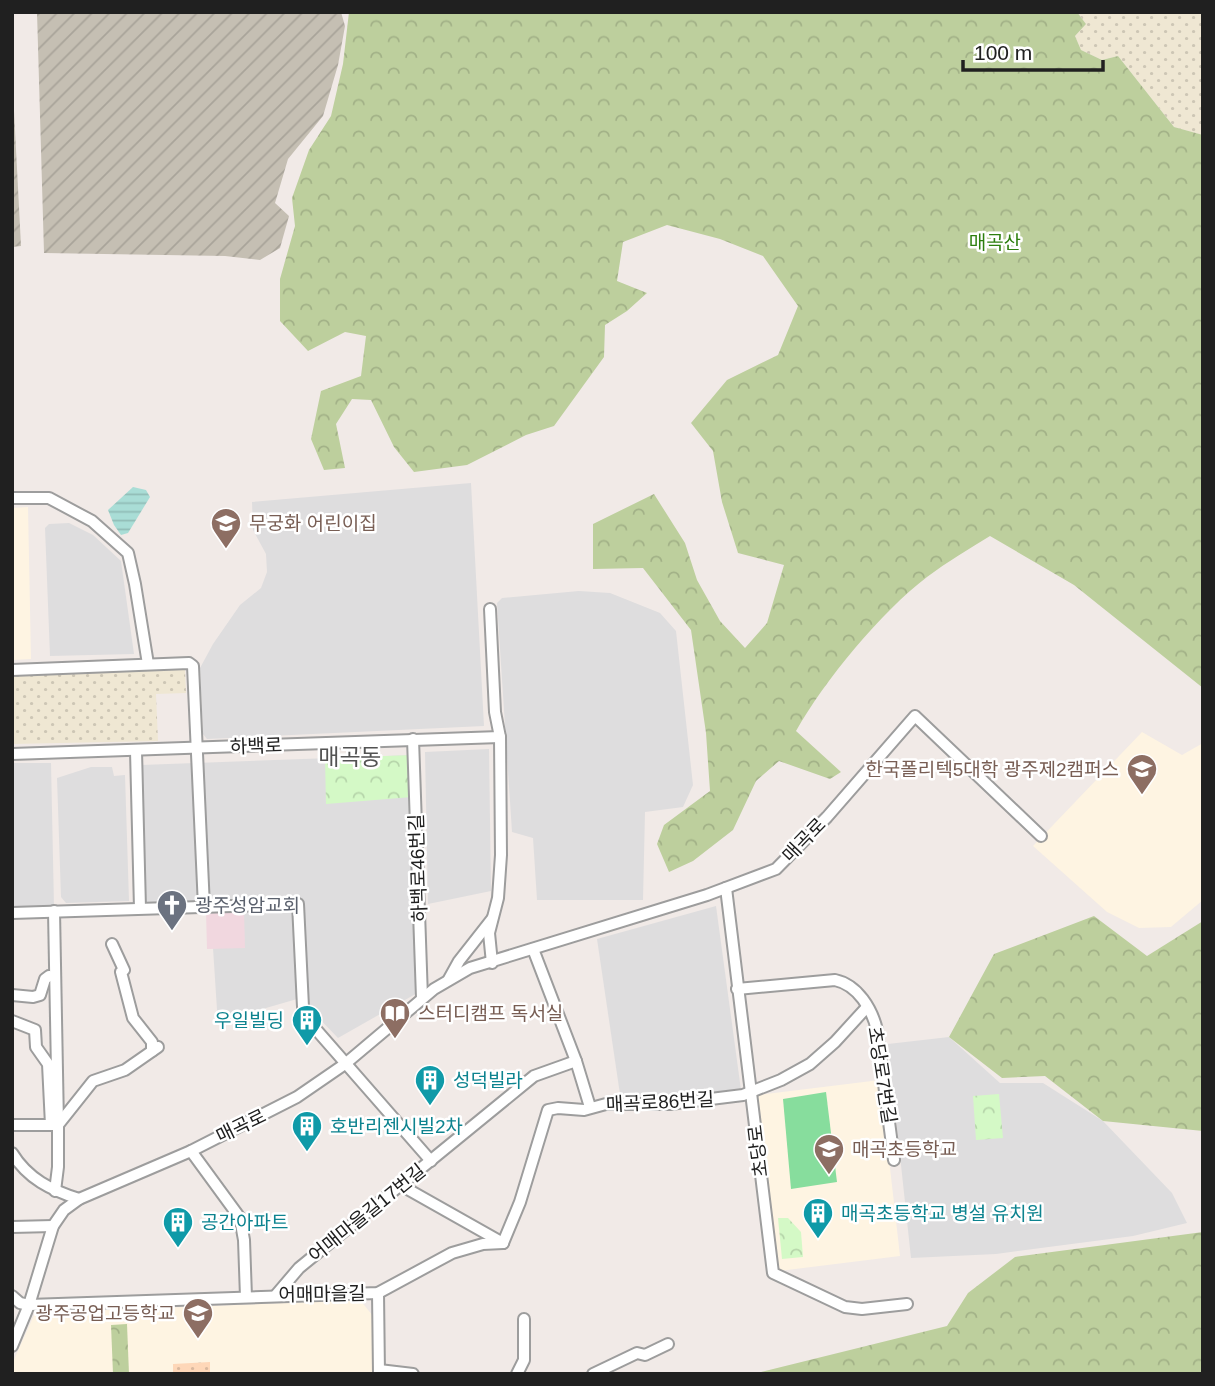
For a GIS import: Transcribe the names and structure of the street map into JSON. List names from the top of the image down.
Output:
{
  "streets": {
    "street": [
      "하백로",
      "매곡로",
      "하백로46번길",
      "초당로7번길",
      "매곡로86번길",
      "초당로",
      "어매마을길17번길",
      "어매마을길"
    ]
  },
  "crossings": [
    ["하백로", "매곡로"],
    ["하백로", "하백로46번길"],
    ["매곡로", "하백로46번길"],
    ["매곡로", "매곡로86번길"],
    ["매곡로", "초당로"],
    ["매곡로", "어매마을길17번길"],
    ["초당로7번길", "매곡로86번길"],
    ["초당로7번길", "초당로"],
    ["매곡로86번길", "초당로"],
    ["매곡로86번길", "어매마을길17번길"],
    ["어매마을길17번길", "어매마을길"]
  ],
  "districts": ["매곡동"],
  "parks": ["매곡산"],
  "places": {
    "school or university": [
      "무궁화 어린이집",
      "한국폴리텍5대학 광주제2캠퍼스",
      "매곡초등학교",
      "광주공업고등학교"
    ],
    "church": ["광주성암교회"],
    "library": ["스터디캠프 독서실"],
    "building": [
      "우일빌딩",
      "성덕빌라",
      "호반리젠시빌2차",
      "매곡초등학교 병설 유치원",
      "공간아파트"
    ]
  },
  "scale_bar": "100 m"
}
